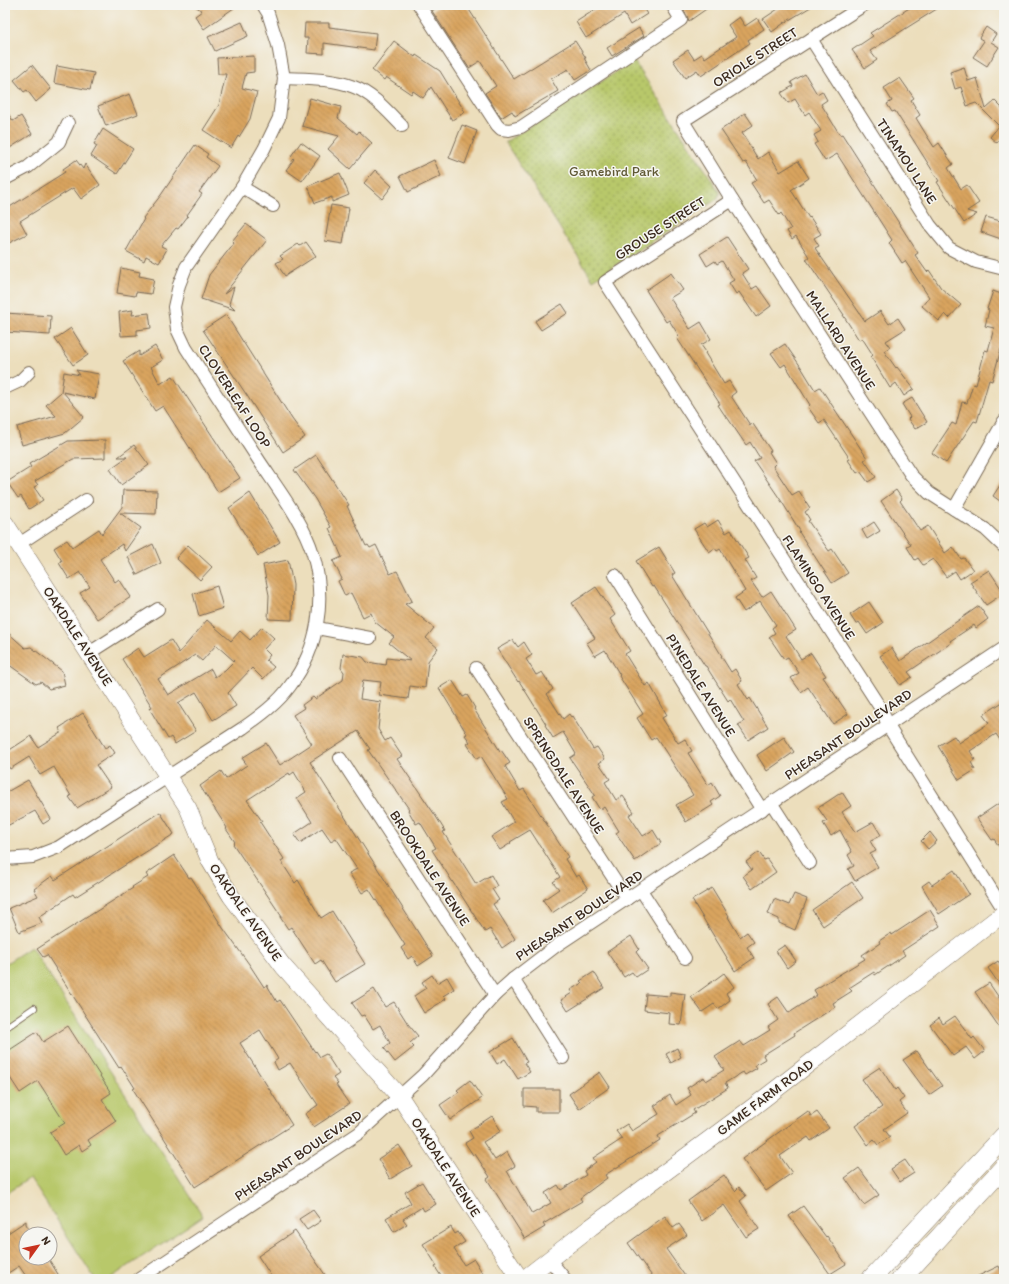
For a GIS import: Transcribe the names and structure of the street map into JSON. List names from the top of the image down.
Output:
{
  "streets": {
    "street": [
      "ORIOLE STREET",
      "TINAMOU LANE",
      "GROUSE STREET",
      "MALLARD AVENUE",
      "CLOVERLEAF LOOP",
      "FLAMINGO AVENUE",
      "OAKDALE AVENUE",
      "PINEDALE AVENUE",
      "PHEASANT BOULEVARD",
      "SPRINGDALE AVENUE",
      "BROOKDALE AVENUE",
      "GAME FARM ROAD"
    ]
  },
  "crossings": [
    ["ORIOLE STREET", "TINAMOU LANE"],
    ["ORIOLE STREET", "MALLARD AVENUE"],
    ["GROUSE STREET", "MALLARD AVENUE"],
    ["GROUSE STREET", "FLAMINGO AVENUE"],
    ["CLOVERLEAF LOOP", "OAKDALE AVENUE"],
    ["FLAMINGO AVENUE", "PHEASANT BOULEVARD"],
    ["OAKDALE AVENUE", "PHEASANT BOULEVARD"],
    ["PINEDALE AVENUE", "PHEASANT BOULEVARD"],
    ["PHEASANT BOULEVARD", "SPRINGDALE AVENUE"],
    ["PHEASANT BOULEVARD", "BROOKDALE AVENUE"]
  ],
  "parks": ["Gamebird Park"],
  "north": "top right"
}
